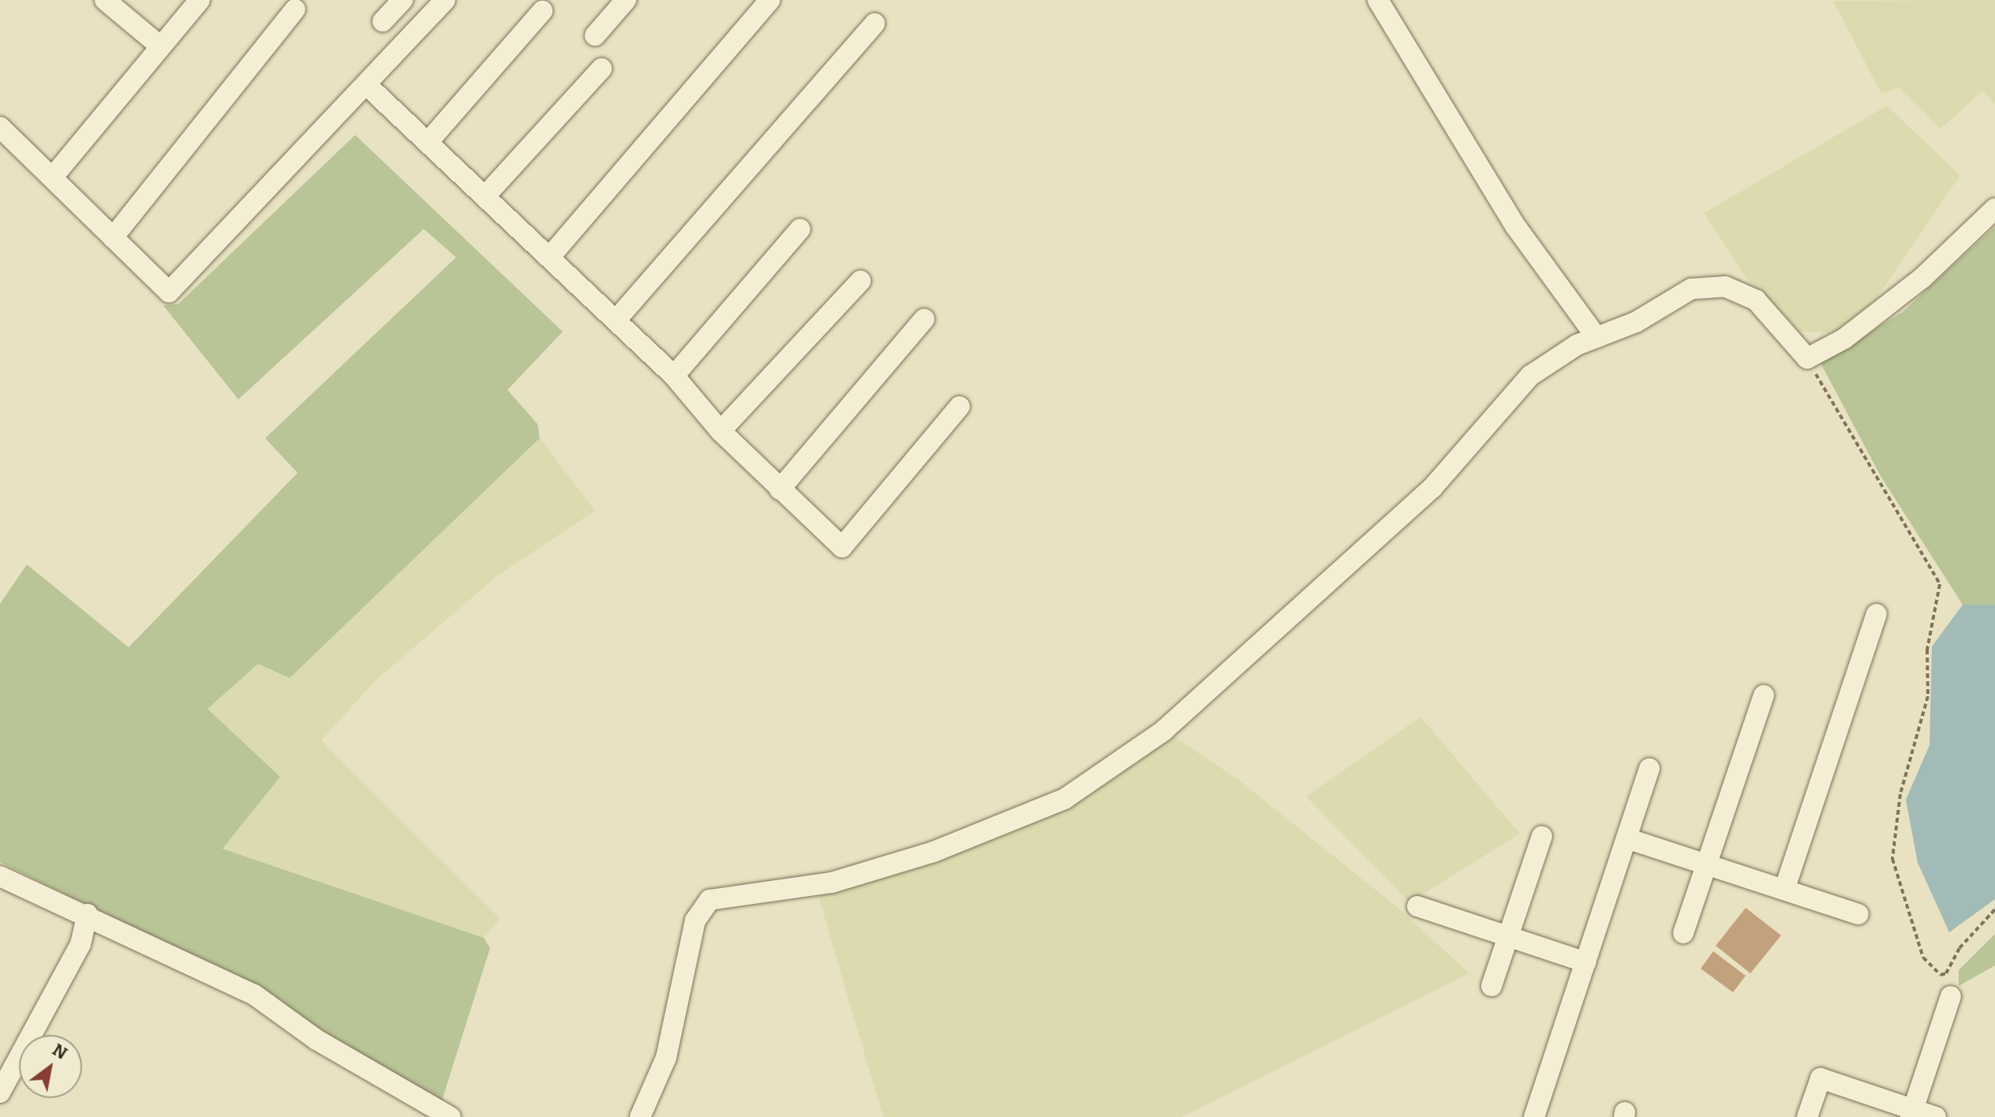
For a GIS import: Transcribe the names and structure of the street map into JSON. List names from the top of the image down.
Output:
{
  "north": "top right"
}
